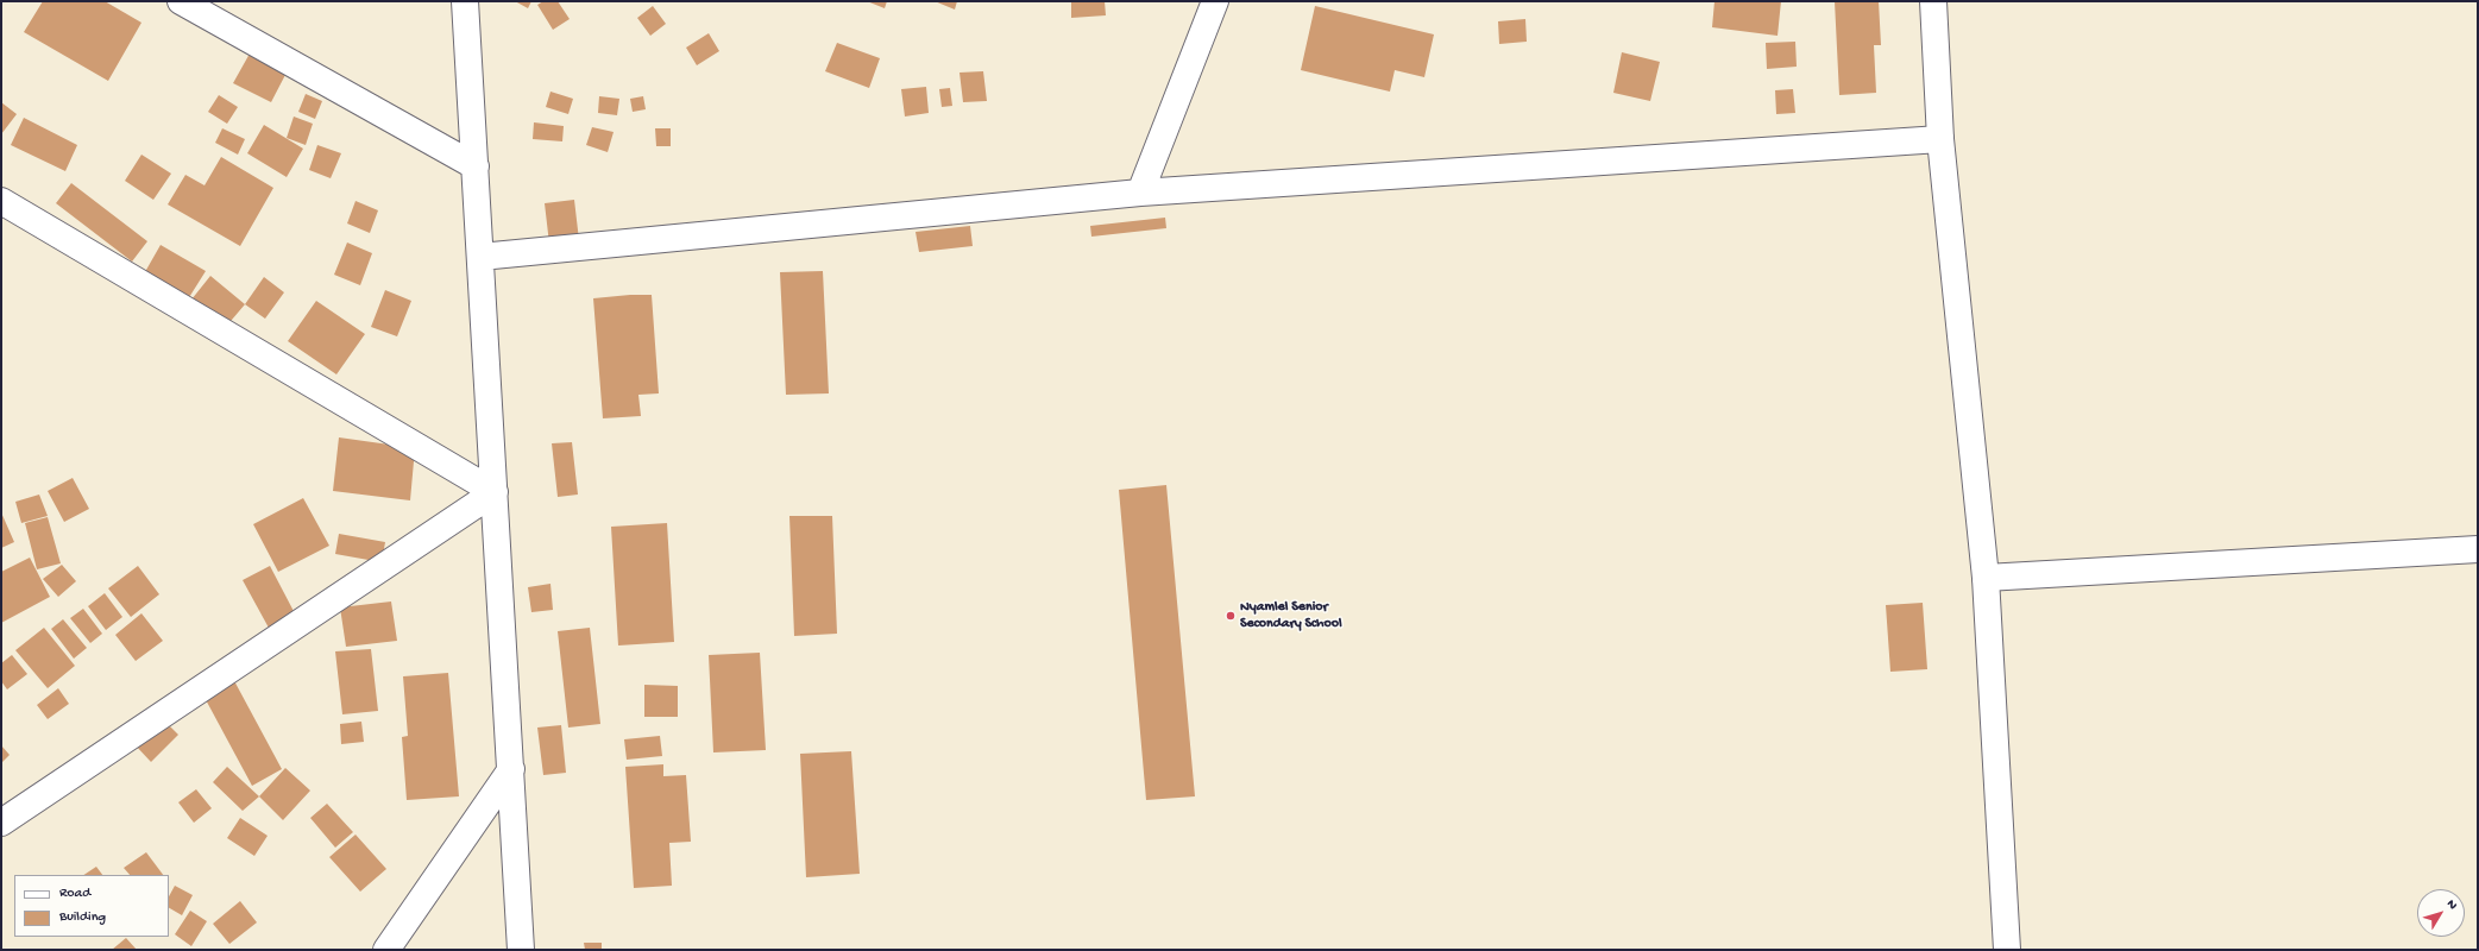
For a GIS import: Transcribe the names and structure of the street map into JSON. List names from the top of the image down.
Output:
{
  "places": ["Nyamlel Senior Secondary School"],
  "legend": ["Road", "Building"],
  "north": "top right"
}
